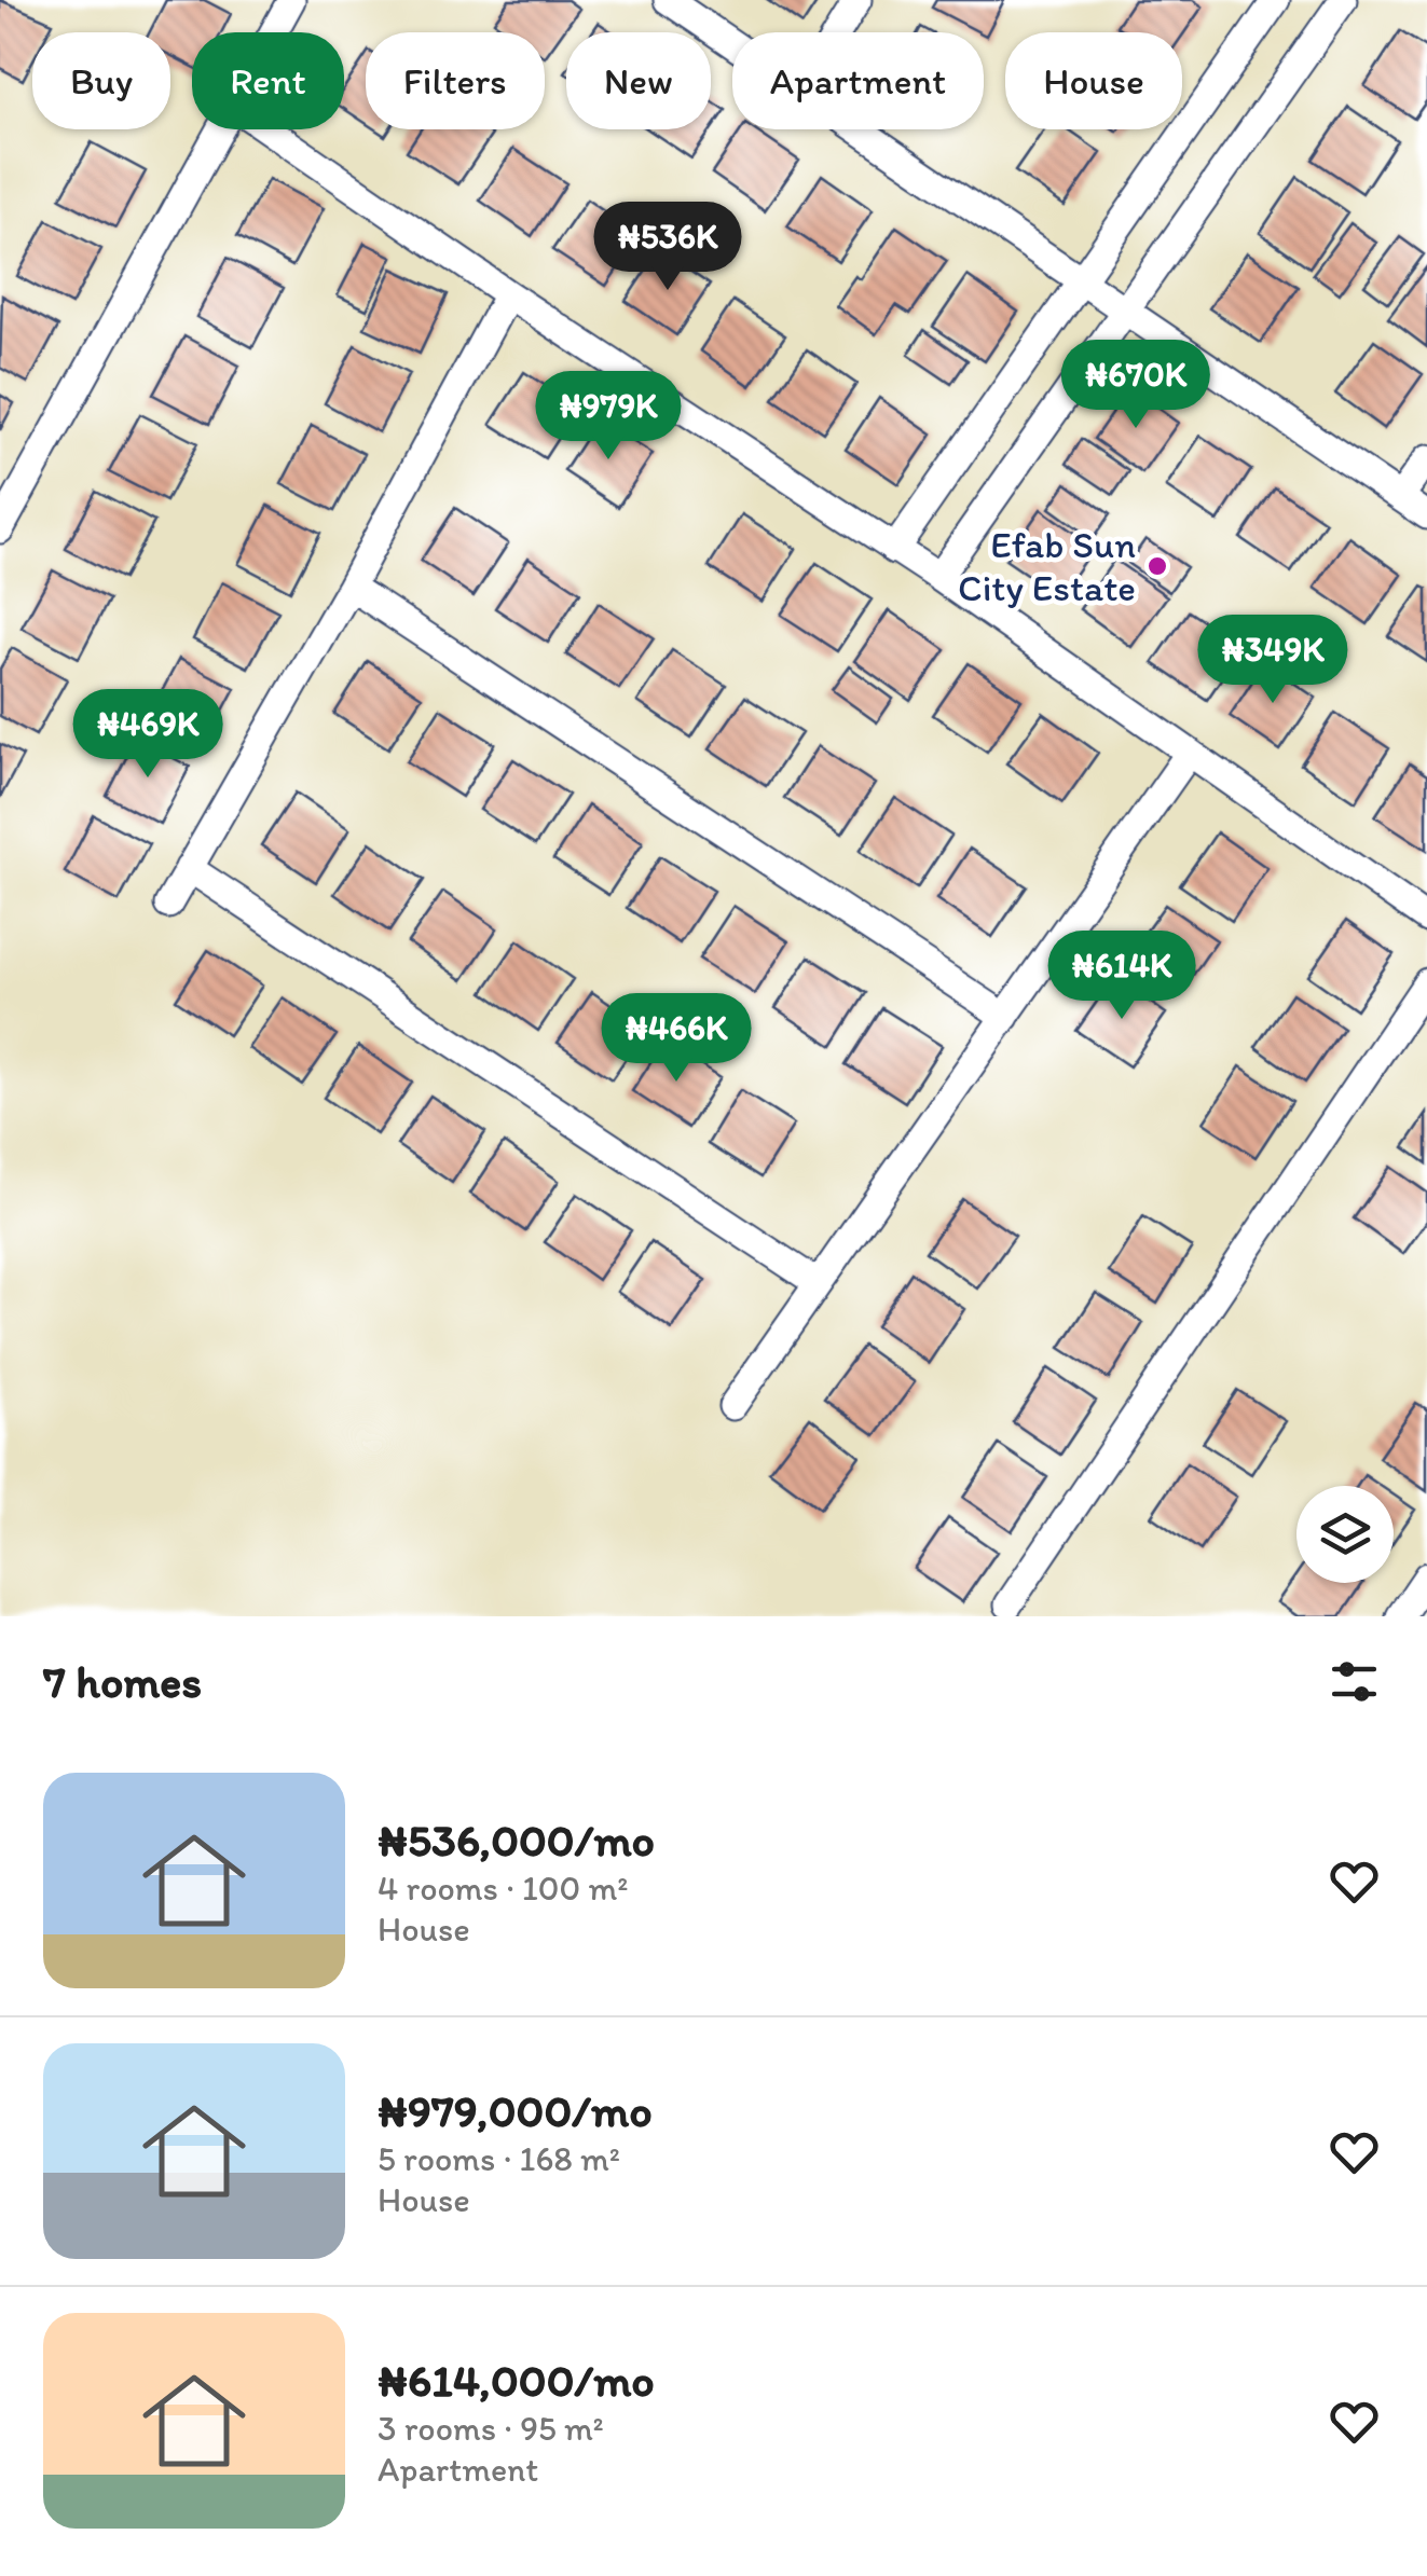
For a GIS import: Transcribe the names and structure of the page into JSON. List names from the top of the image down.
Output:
{
  "places": ["Efab Sun City Estate"],
  "page": {
    "chip": [
      "Buy",
      "Rent",
      "Filters",
      "New",
      "Apartment",
      "House"
    ],
    "price": [
      "₦536K",
      "₦670K",
      "₦979K",
      "₦349K",
      "₦469K",
      "₦614K",
      "₦466K"
    ],
    "heading": "7 homes",
    "list": [
      {
        "name": "₦536,000/mo",
        "note": "4 rooms · 100 m² · House"
      },
      {
        "name": "₦979,000/mo",
        "note": "5 rooms · 168 m² · House"
      },
      {
        "name": "₦614,000/mo",
        "note": "3 rooms · 95 m² · Apartment"
      }
    ]
  }
}
